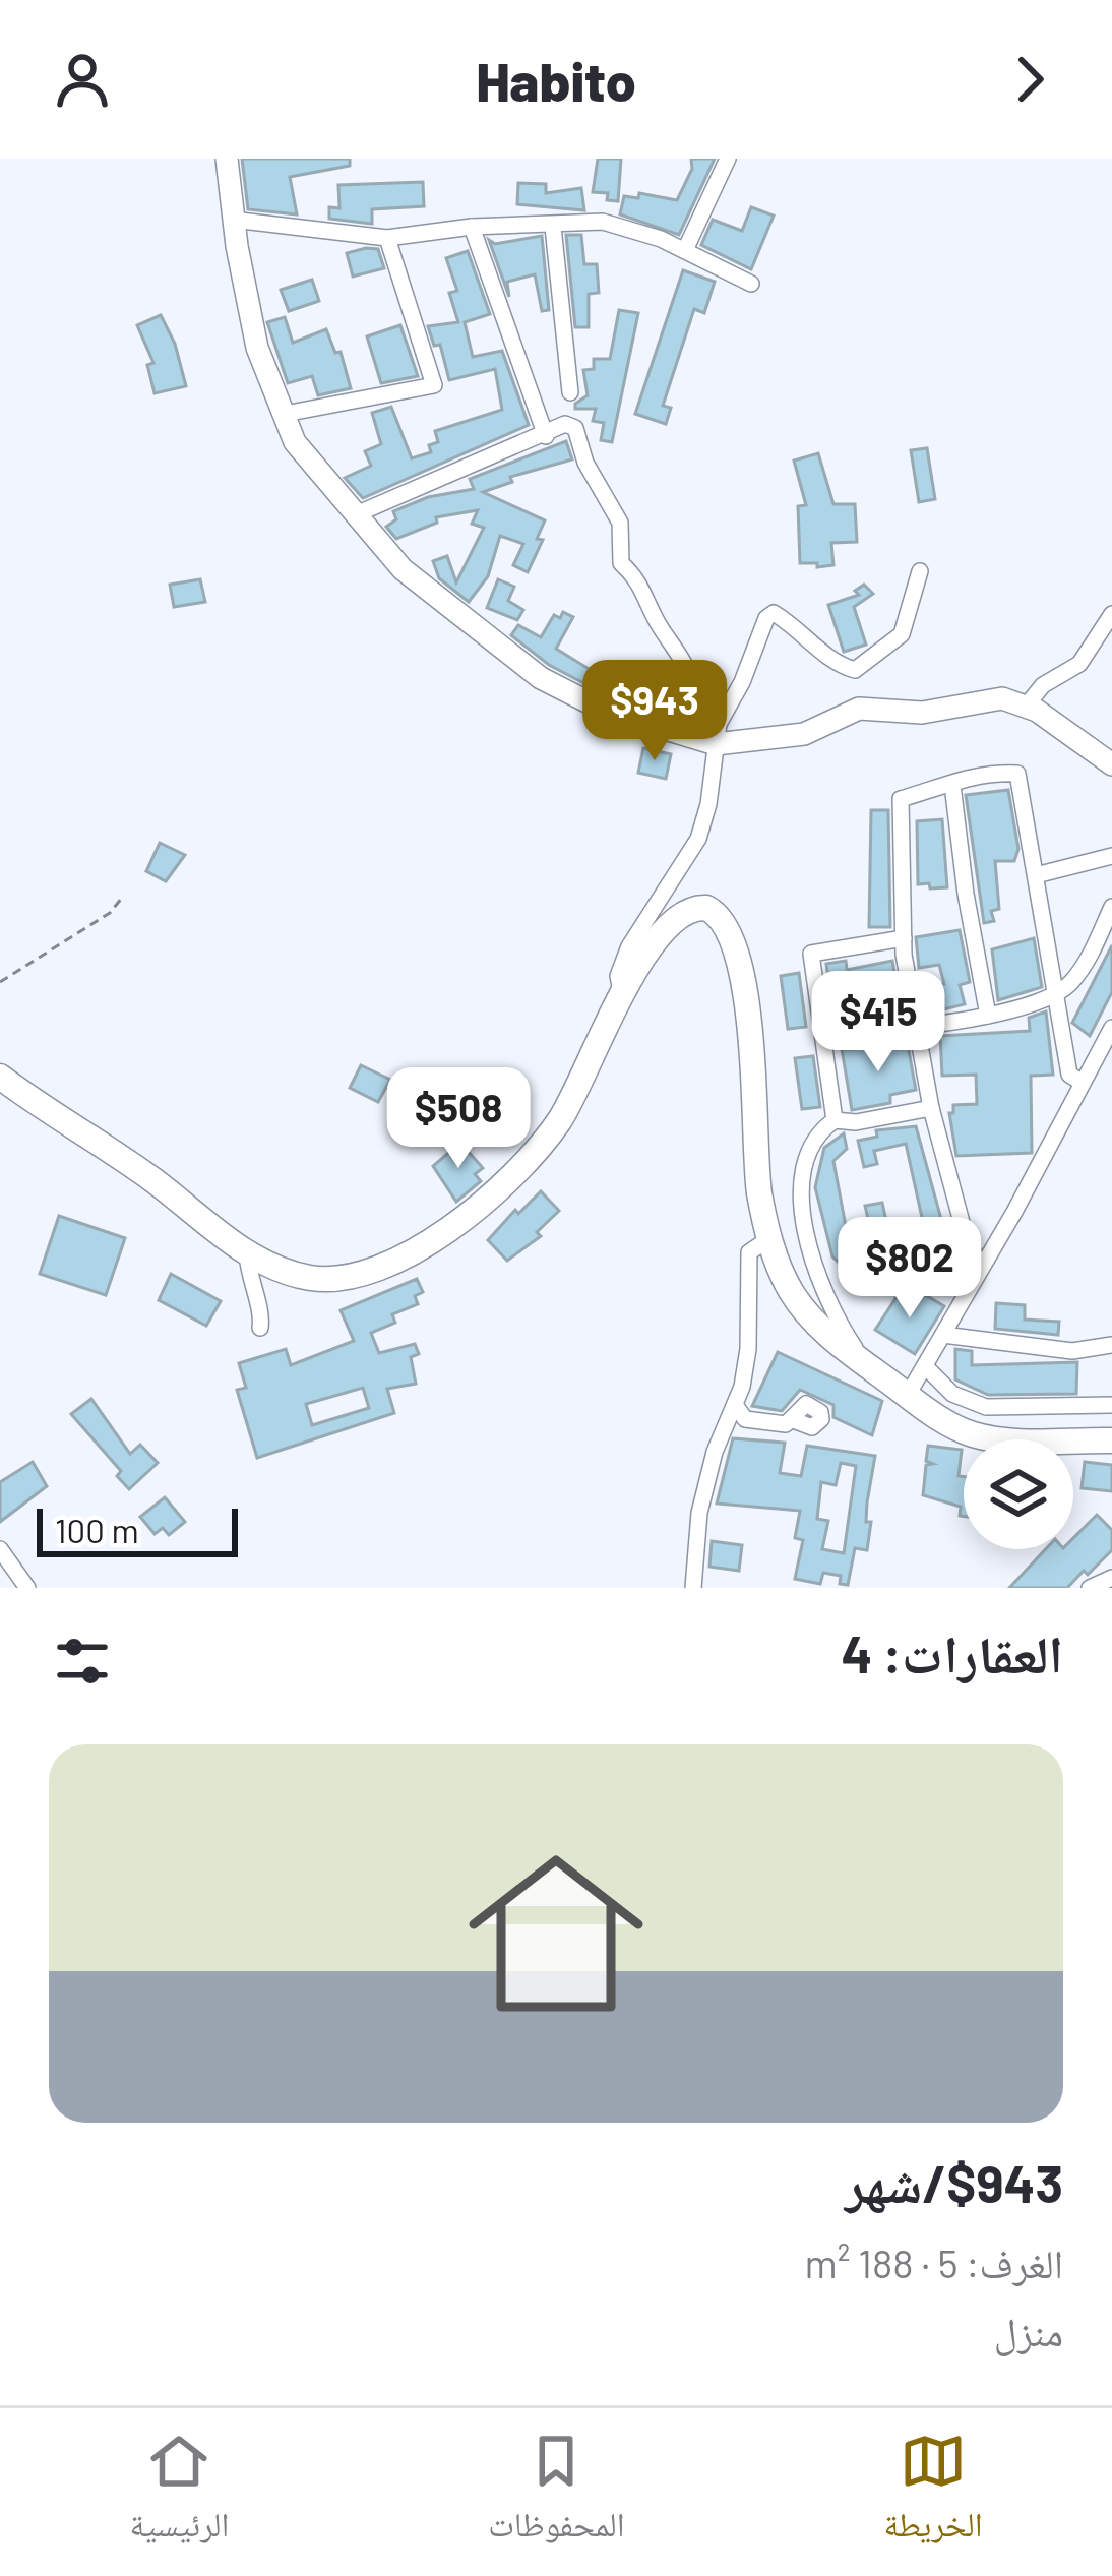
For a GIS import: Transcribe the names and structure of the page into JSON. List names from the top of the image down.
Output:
{
  "scale_bar": "100 m",
  "page": {
    "header": "Habito",
    "price": [
      "$943",
      "$415",
      "$508",
      "$802"
    ],
    "scale": "100 m",
    "heading": "العقارات: 4",
    "list": [
      {
        "name": "$943/شهر",
        "note": "الغرف: 5 · 188 m² · منزل"
      }
    ],
    "tabs": ["الخريطة", "المحفوظات", "الرئيسية"]
  }
}
